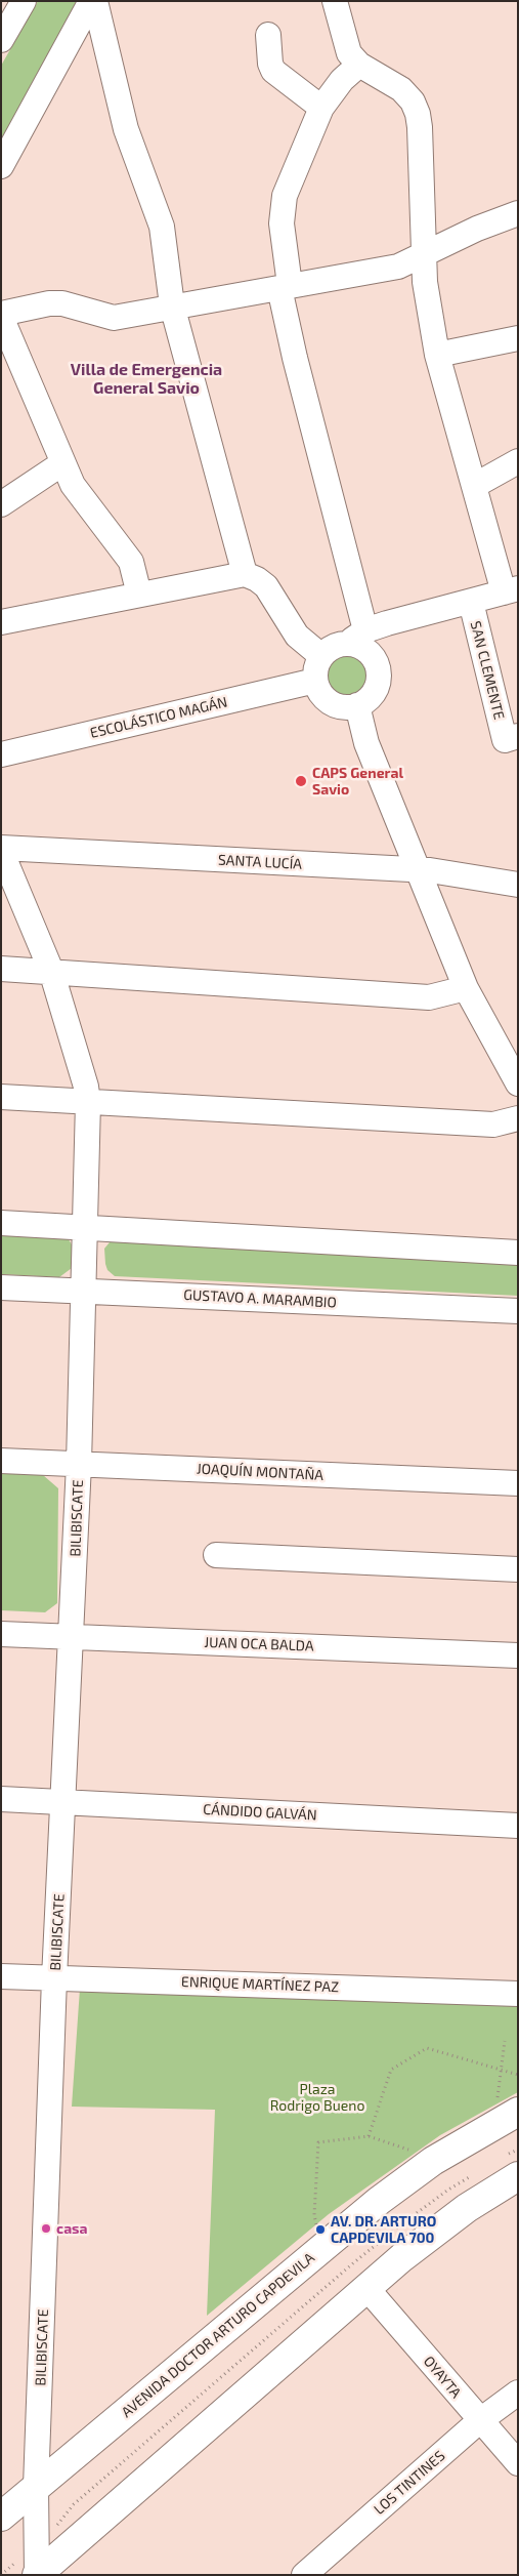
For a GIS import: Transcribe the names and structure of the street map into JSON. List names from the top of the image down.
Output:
{
  "streets": {
    "main road": ["AVENIDA DOCTOR ARTURO CAPDEVILA"],
    "street": [
      "SAN CLEMENTE",
      "ESCOLÁSTICO MAGÁN",
      "SANTA LUCÍA",
      "GUSTAVO A. MARAMBIO",
      "JOAQUÍN MONTAÑA",
      "BILIBISCATE",
      "JUAN OCA BALDA",
      "CÁNDIDO GALVÁN",
      "ENRIQUE MARTÍNEZ PAZ",
      "OYAYTA",
      "LOS TINTINES"
    ]
  },
  "crossings": [
    ["SANTA LUCÍA", "BILIBISCATE"],
    ["GUSTAVO A. MARAMBIO", "BILIBISCATE"],
    ["JOAQUÍN MONTAÑA", "BILIBISCATE"],
    ["BILIBISCATE", "JUAN OCA BALDA"],
    ["BILIBISCATE", "CÁNDIDO GALVÁN"],
    ["BILIBISCATE", "ENRIQUE MARTÍNEZ PAZ"],
    ["BILIBISCATE", "AVENIDA DOCTOR ARTURO CAPDEVILA"],
    ["OYAYTA", "LOS TINTINES"]
  ],
  "districts": ["Villa de Emergencia General Savio"],
  "parks": ["Plaza Rodrigo Bueno"],
  "places": ["CAPS General Savio", "casa", "AV. DR. ARTURO CAPDEVILA 700"]
}
